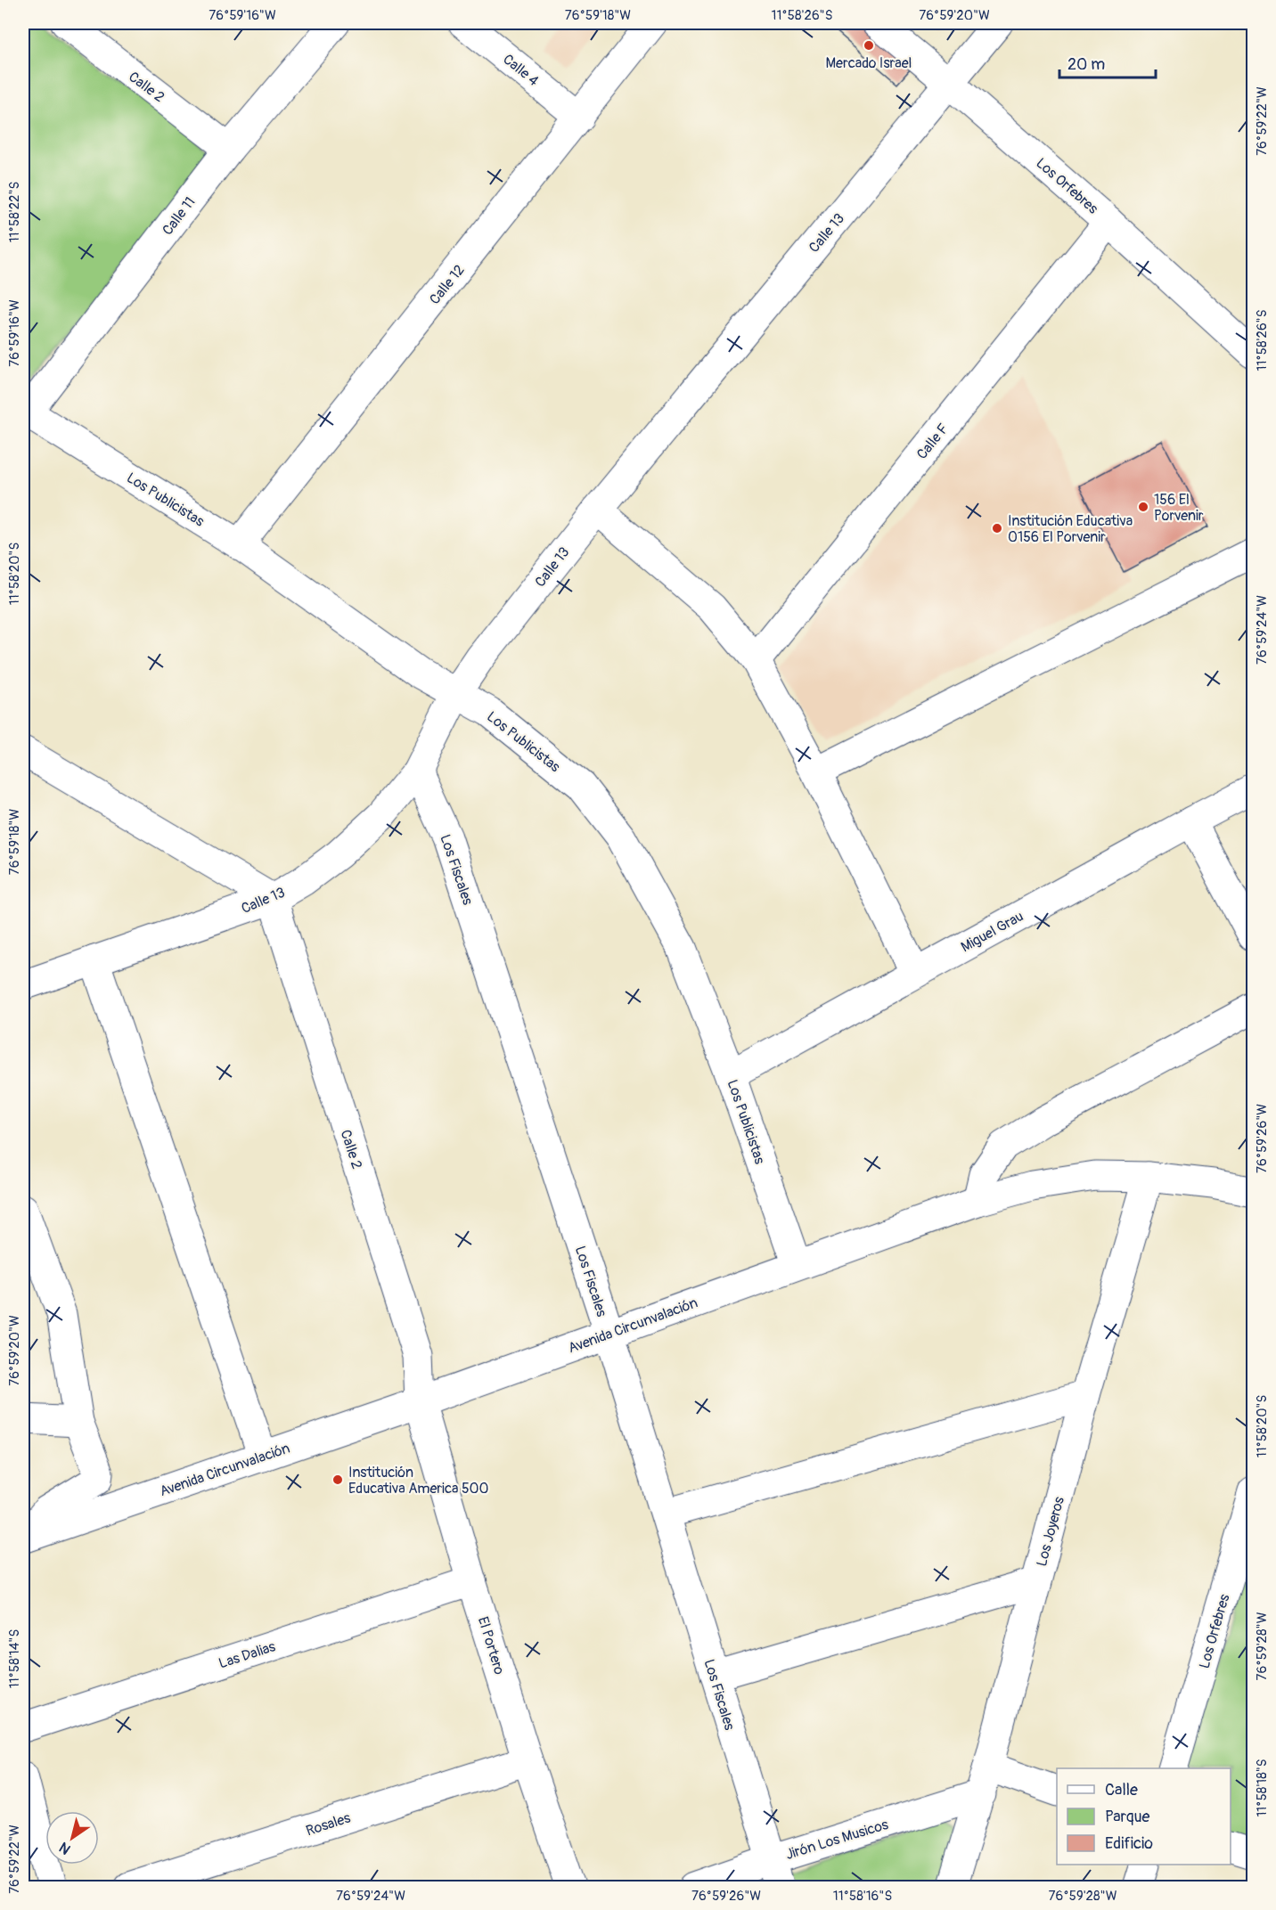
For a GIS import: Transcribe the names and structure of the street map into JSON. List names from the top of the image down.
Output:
{
  "streets": {
    "street": [
      "Calle 4",
      "Calle 2",
      "Los Orfebres",
      "Calle 11",
      "Calle 13",
      "Calle 12",
      "Calle F",
      "Los Publicistas",
      "Los Fiscales",
      "Miguel Grau",
      "Avenida Circunvalación",
      "Los Joyeros",
      "El Portero",
      "Las Dalias",
      "Rosales",
      "Jirón Los Musicos"
    ]
  },
  "crossings": [
    ["Calle 4", "Calle 12"],
    ["Calle 2", "Calle 11"],
    ["Calle 2", "Calle 13"],
    ["Calle 2", "Avenida Circunvalación"],
    ["Calle 2", "El Portero"],
    ["Los Orfebres", "Calle 13"],
    ["Los Orfebres", "Calle F"],
    ["Calle 11", "Los Publicistas"],
    ["Calle 13", "Los Publicistas"],
    ["Calle 13", "Los Fiscales"],
    ["Calle 12", "Los Publicistas"],
    ["Los Publicistas", "Miguel Grau"],
    ["Los Publicistas", "Avenida Circunvalación"],
    ["Los Fiscales", "Avenida Circunvalación"],
    ["Los Fiscales", "Jirón Los Musicos"],
    ["Avenida Circunvalación", "Los Joyeros"],
    ["Avenida Circunvalación", "El Portero"],
    ["Los Joyeros", "Jirón Los Musicos"],
    ["El Portero", "Las Dalias"],
    ["El Portero", "Rosales"]
  ],
  "places": [
    "Mercado Israel",
    "156 El Porvenir",
    "Institución Educativa 0156 El Porvenir",
    "Institución Educativa America 500"
  ],
  "legend": ["Calle", "Parque", "Edificio"],
  "scale_bar": "20 m",
  "north": "bottom left",
  "coordinates": [
    "76°59'16\"W",
    "76°59'18\"W",
    "11°58'26\"S",
    "76°59'20\"W",
    "76°59'22\"W",
    "11°58'22\"S",
    "11°58'20\"S",
    "76°59'24\"W",
    "76°59'26\"W",
    "76°59'28\"W",
    "11°58'14\"S",
    "11°58'18\"S",
    "11°58'16\"S"
  ]
}
